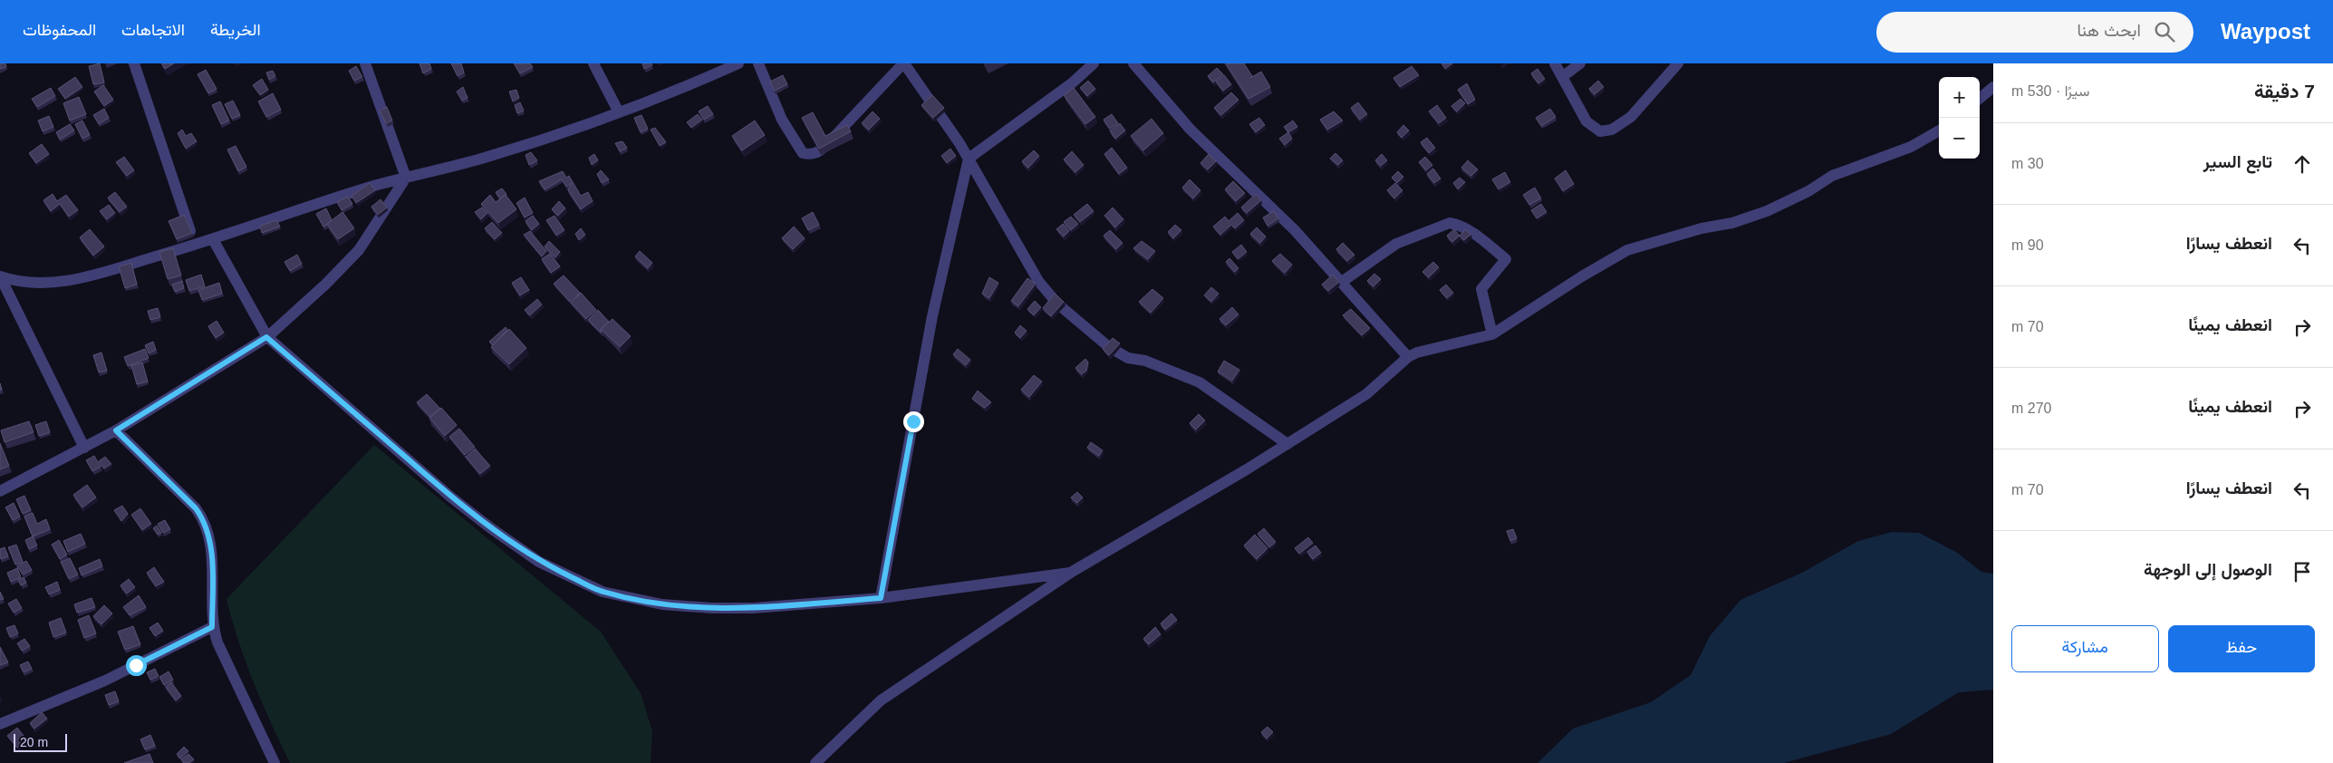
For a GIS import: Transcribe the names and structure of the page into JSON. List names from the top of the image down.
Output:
{
  "scale_bar": "20 m",
  "page": {
    "header": "Waypost",
    "search": "ابحث هنا",
    "nav": ["الخريطة", "الاتجاهات", "المحفوظات"],
    "heading": ["7 دقيقة", "سيرًا · 530 m"],
    "map_buttons": ["+", "−"],
    "list": [
      ["تابع السير", "30 m"],
      ["انعطف يسارًا", "90 m"],
      ["انعطف يمينًا", "70 m"],
      ["انعطف يمينًا", "270 m"],
      ["انعطف يسارًا", "70 m"],
      "الوصول إلى الوجهة"
    ],
    "buttons": ["حفظ", "مشاركة"],
    "scale": "20 m"
  }
}
